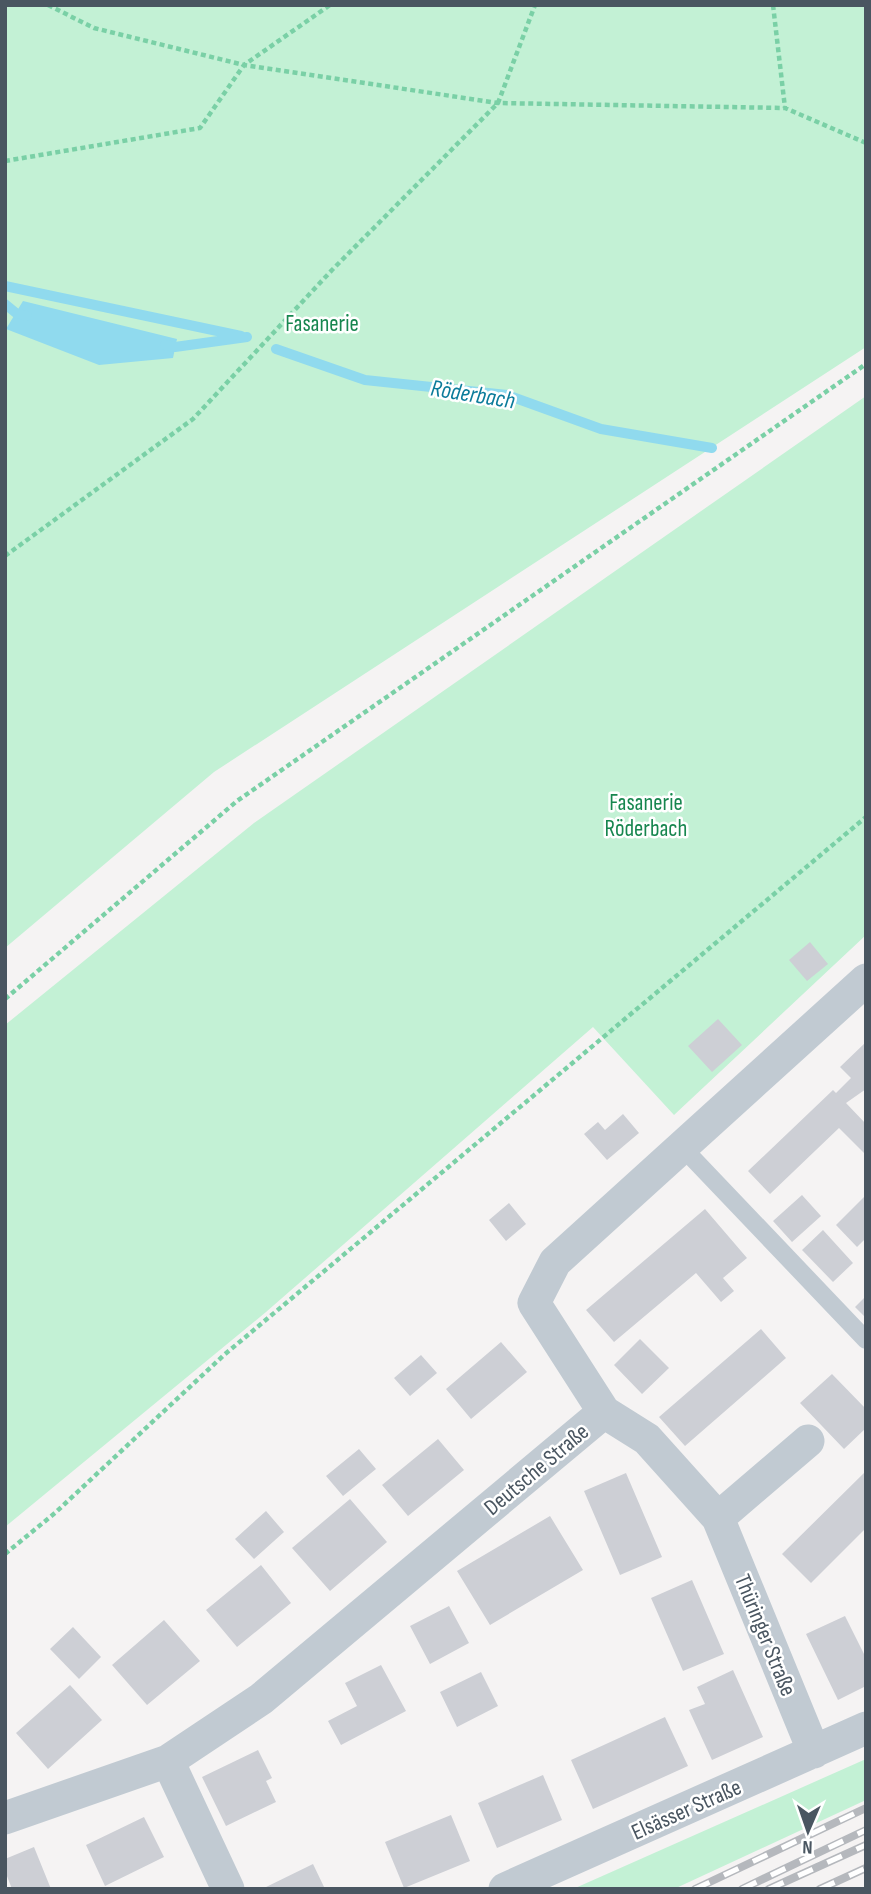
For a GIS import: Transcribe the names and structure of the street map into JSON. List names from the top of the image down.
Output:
{
  "streets": {
    "street": ["Deutsche Straße", "Thüringer Straße", "Elsässer Straße"]
  },
  "crossings": [
    ["Deutsche Straße", "Thüringer Straße"],
    ["Thüringer Straße", "Elsässer Straße"]
  ],
  "water": ["Röderbach"],
  "parks": ["Fasanerie", "Fasanerie Röderbach"],
  "north": "bottom"
}
